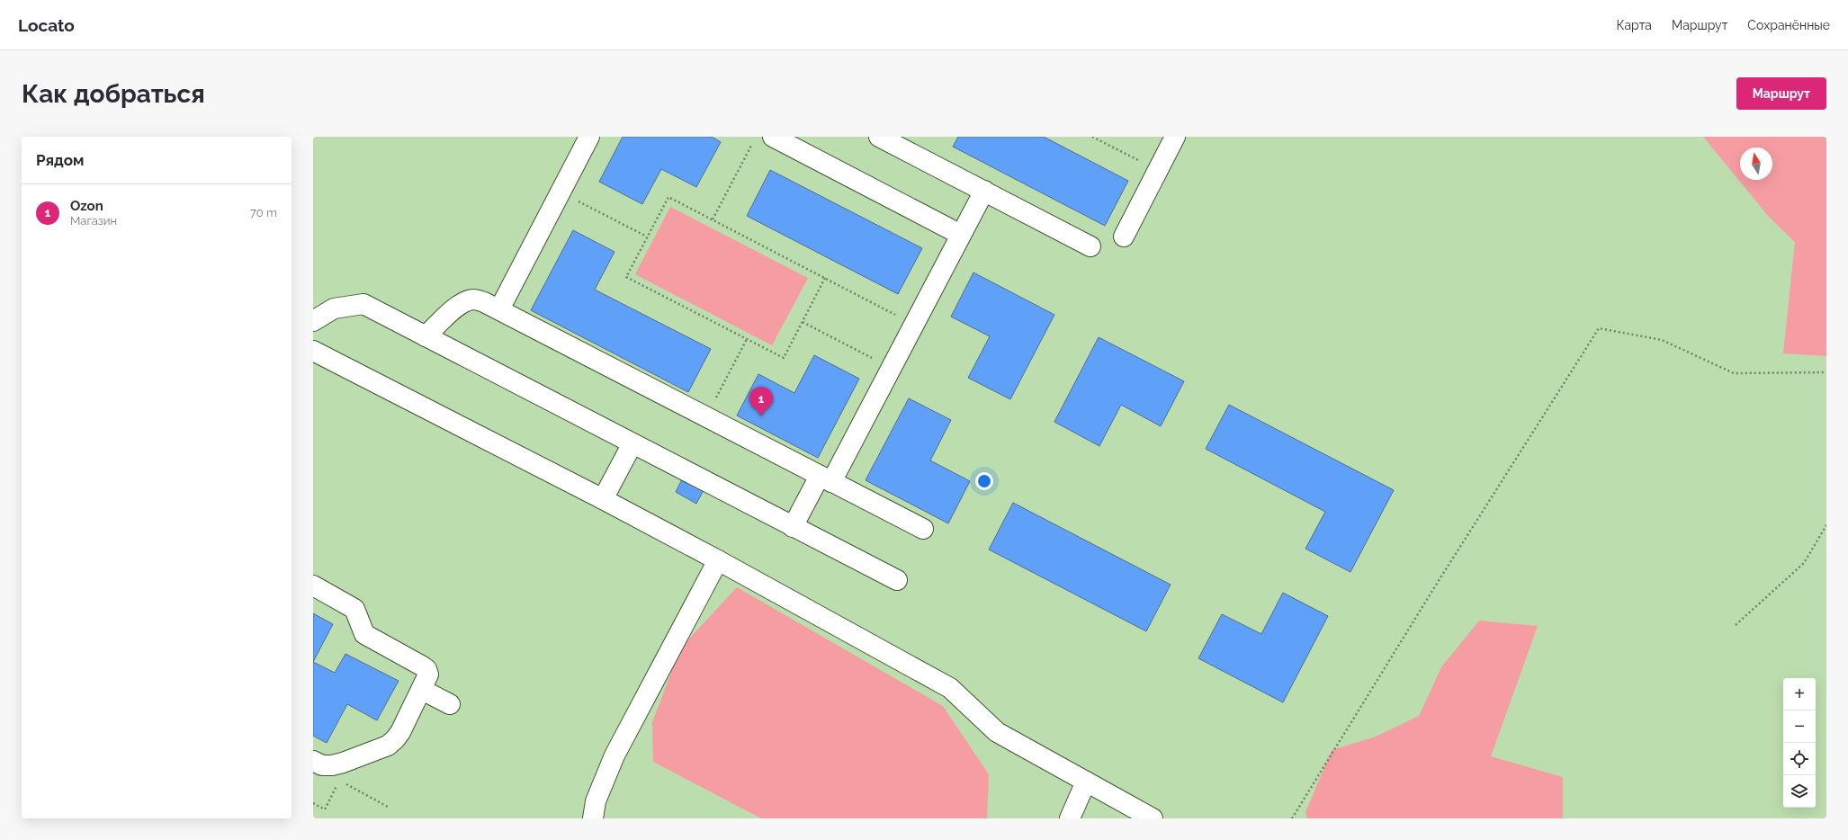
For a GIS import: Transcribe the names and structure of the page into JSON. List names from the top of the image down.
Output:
{
  "north": "top",
  "page": {
    "header": "Locato",
    "nav": ["Карта", "Маршрут", "Сохранённые"],
    "buttons": "Маршрут",
    "title": "Как добраться",
    "heading": "Рядом",
    "list": [
      {
        "mark": "1",
        "name": "Ozon",
        "note": "Магазин",
        "value": "70 m"
      }
    ],
    "pins": "1",
    "map_buttons": ["+", "−"]
  }
}
